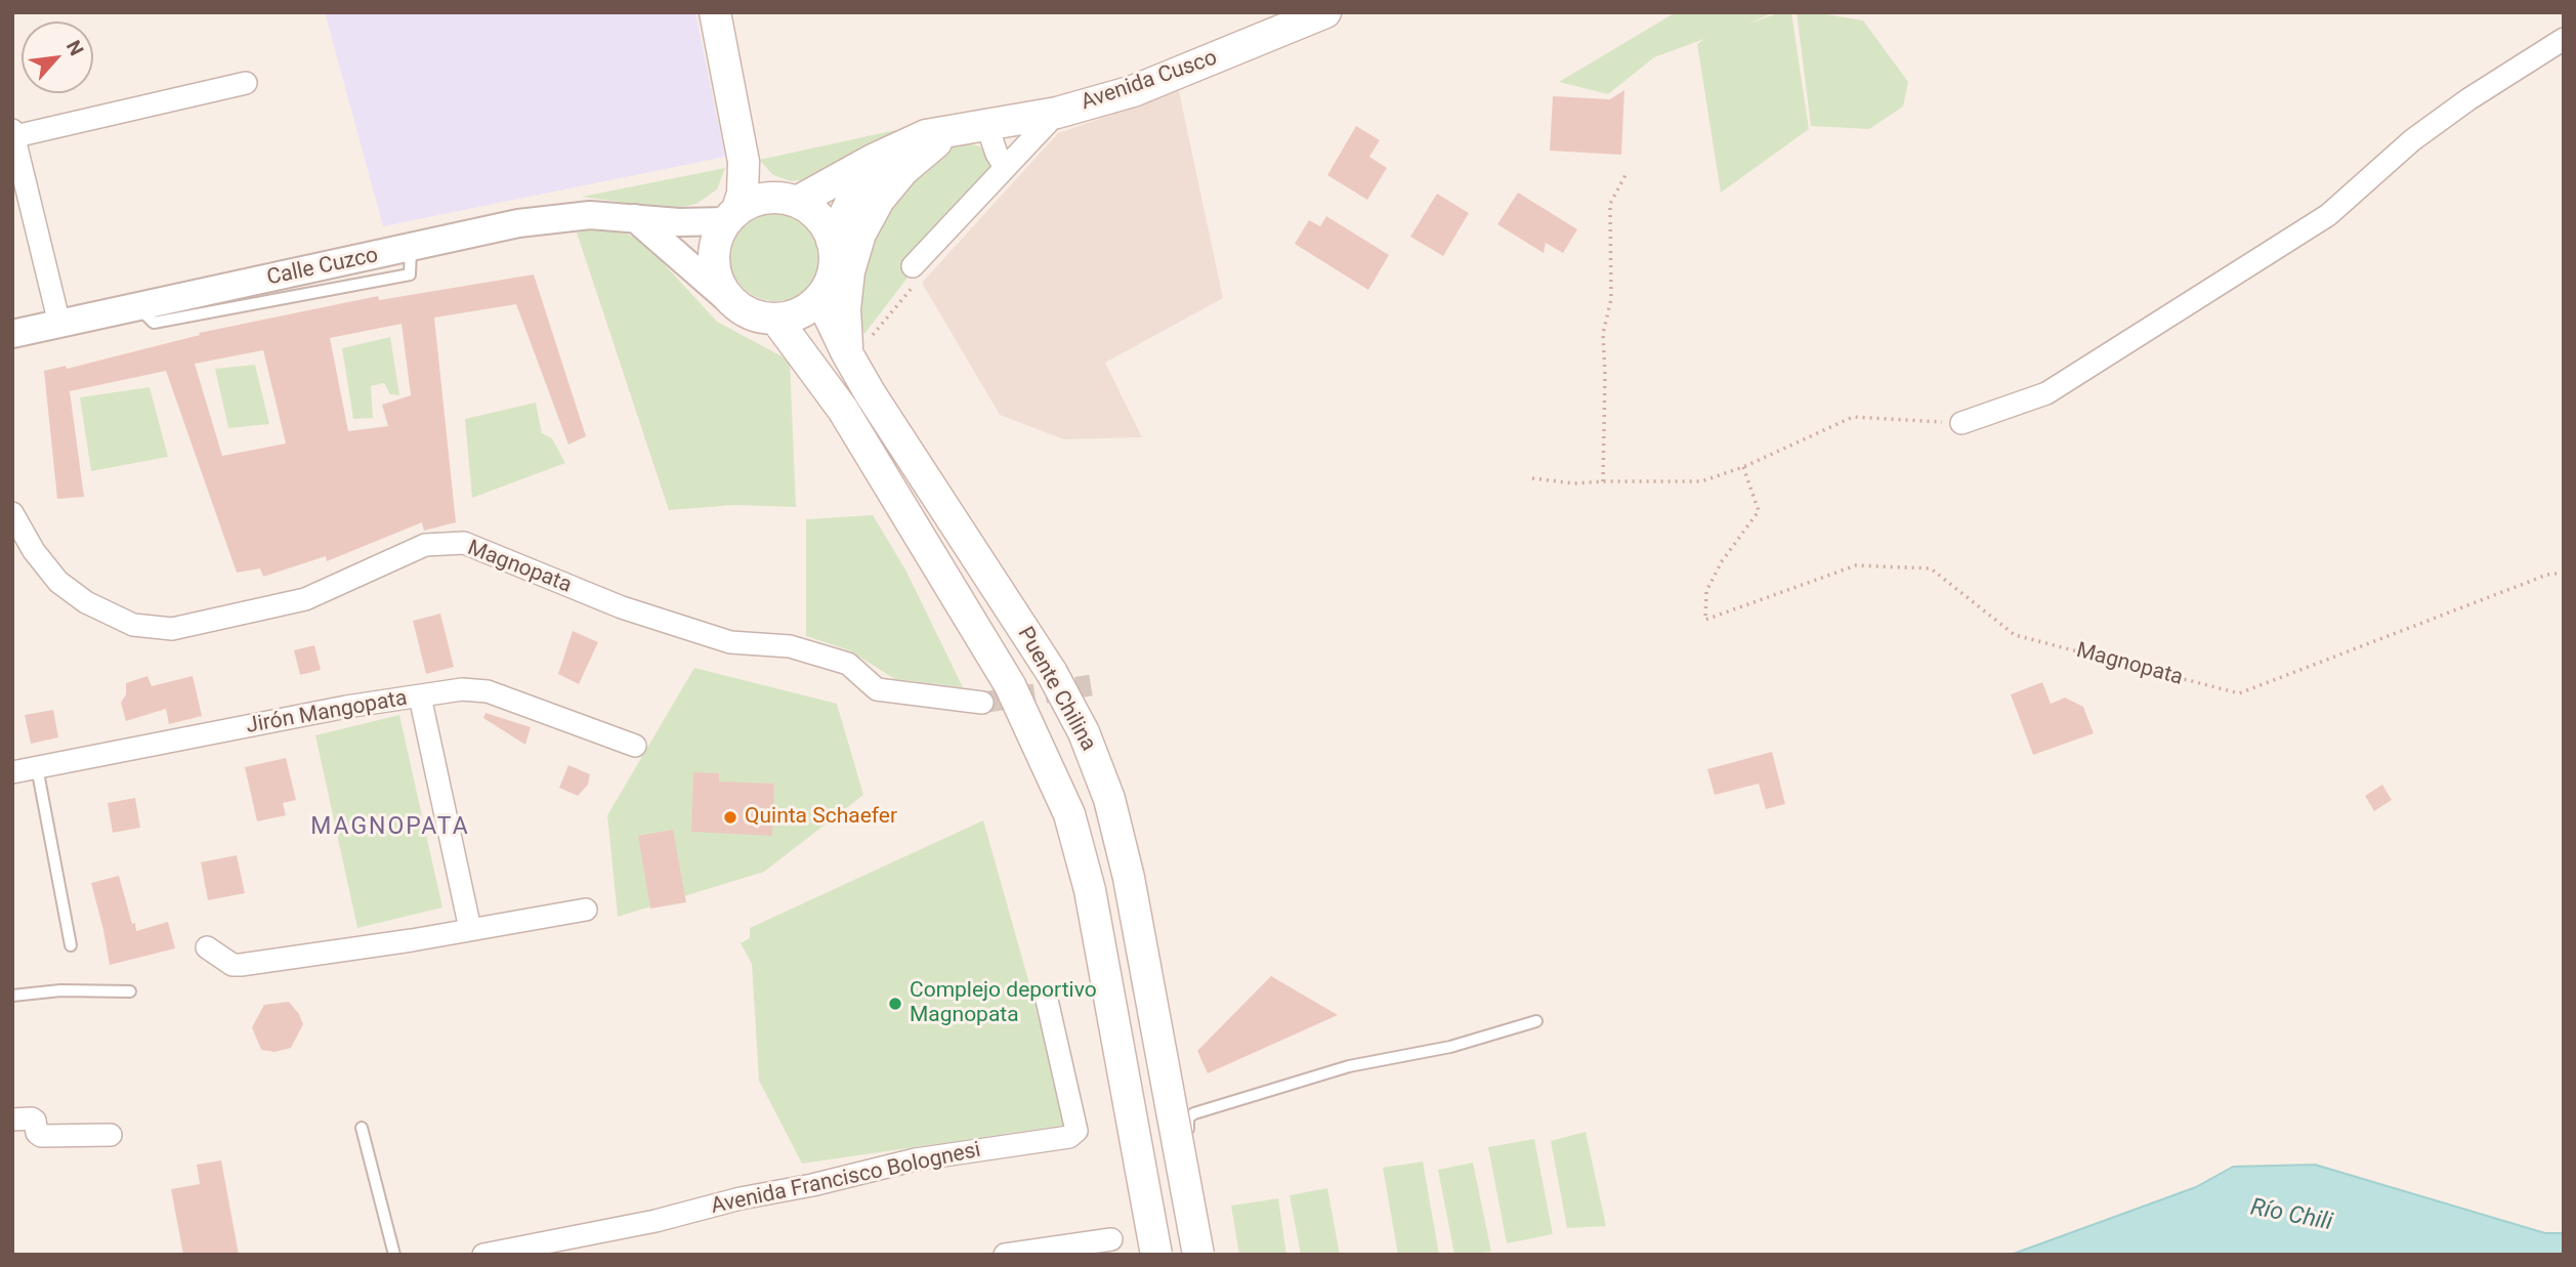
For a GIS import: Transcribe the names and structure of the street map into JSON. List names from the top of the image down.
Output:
{
  "streets": {
    "main road": ["Avenida Cusco", "Puente Chilina"],
    "street": [
      "Calle Cuzco",
      "Magnopata",
      "Jirón Mangopata",
      "Avenida Francisco Bolognesi"
    ]
  },
  "crossings": [
    ["Avenida Cusco", "Calle Cuzco"],
    ["Avenida Cusco", "Puente Chilina"],
    ["Calle Cuzco", "Puente Chilina"]
  ],
  "districts": ["MAGNOPATA"],
  "water": ["Río Chili"],
  "places": ["Quinta Schaefer", "Complejo deportivo Magnopata"],
  "north": "top right"
}
